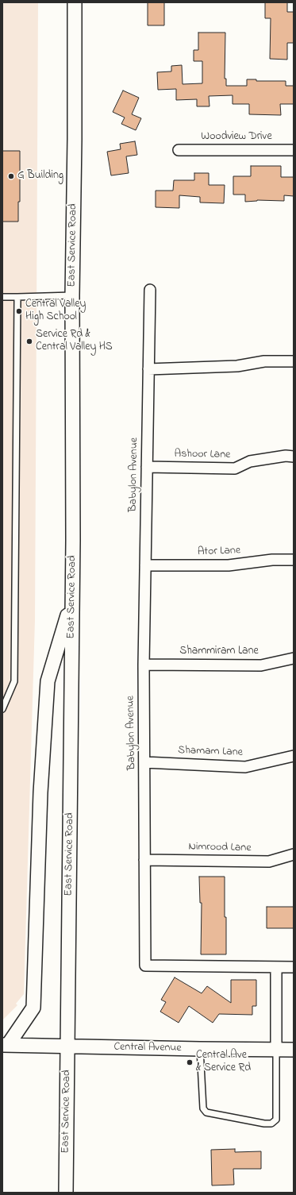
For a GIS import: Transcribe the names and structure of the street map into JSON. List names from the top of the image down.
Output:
{
  "streets": {
    "street": [
      "Woodview Drive",
      "East Service Road",
      "Ashoor Lane",
      "Babylon Avenue",
      "Ator Lane",
      "Shammiram Lane",
      "Shamam Lane",
      "Nimrood Lane",
      "Central Avenue"
    ]
  },
  "crossings": [
    ["East Service Road", "Central Avenue"],
    ["Ashoor Lane", "Babylon Avenue"],
    ["Babylon Avenue", "Ator Lane"],
    ["Babylon Avenue", "Shammiram Lane"],
    ["Babylon Avenue", "Shamam Lane"],
    ["Babylon Avenue", "Nimrood Lane"]
  ],
  "places": [
    "G Building",
    "Central Valley High School",
    "Service Rd & Central Valley HS",
    "Central Ave & Service Rd"
  ]
}
